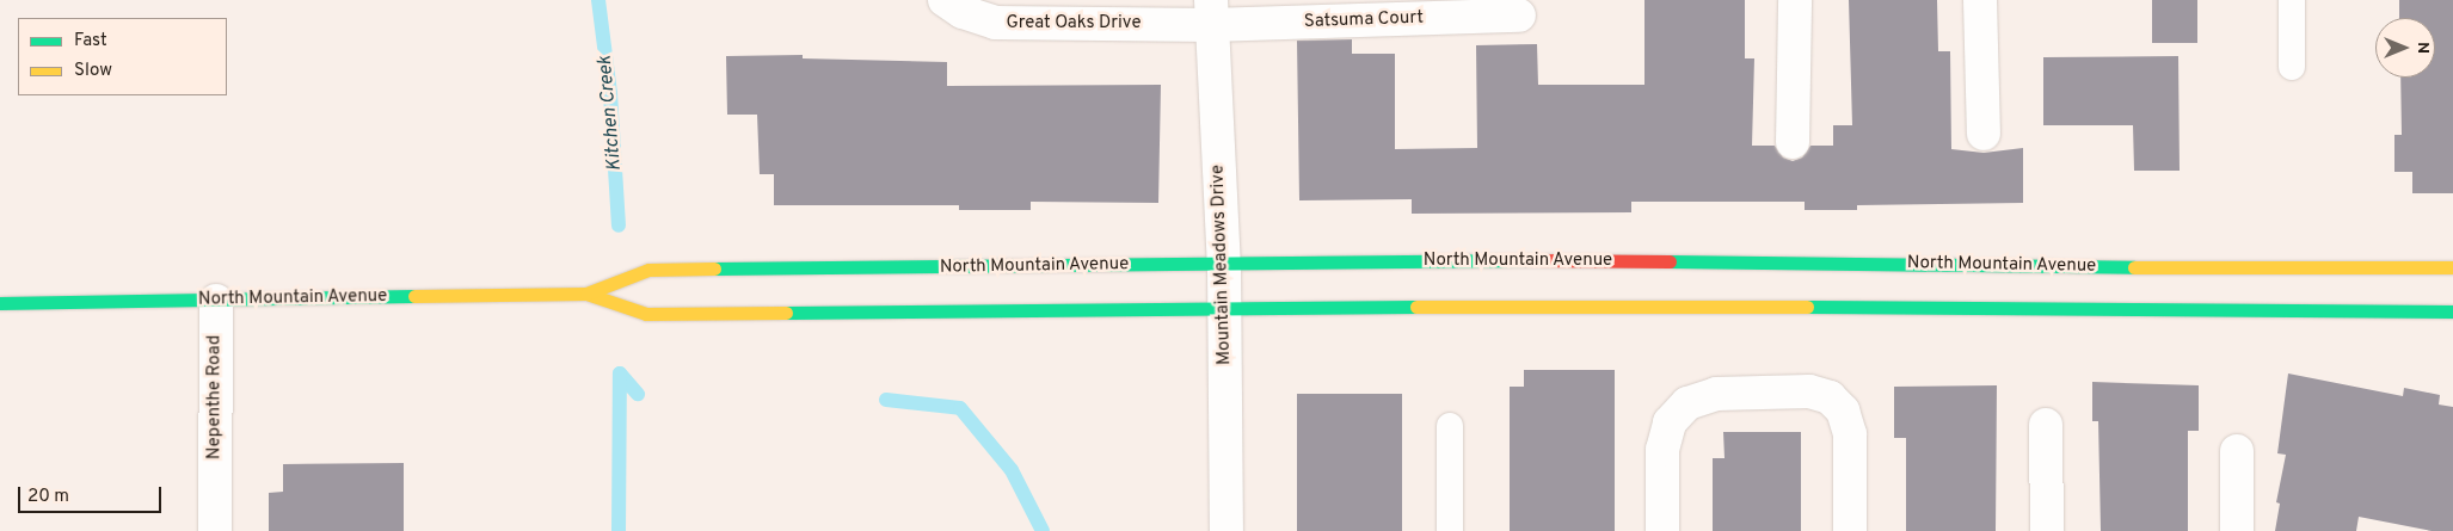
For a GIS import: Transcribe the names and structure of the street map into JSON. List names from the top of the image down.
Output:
{
  "streets": {
    "street": [
      "Satsuma Court",
      "Great Oaks Drive",
      "North Mountain Avenue",
      "Mountain Meadows Drive",
      "Nepenthe Road"
    ]
  },
  "crossings": [
    ["Satsuma Court", "Great Oaks Drive"],
    ["Satsuma Court", "Mountain Meadows Drive"],
    ["Great Oaks Drive", "Mountain Meadows Drive"],
    ["North Mountain Avenue", "Mountain Meadows Drive"],
    ["North Mountain Avenue", "Nepenthe Road"]
  ],
  "water": ["Kitchen Creek"],
  "legend": ["Fast", "Slow"],
  "scale_bar": "20 m",
  "north": "right"
}
